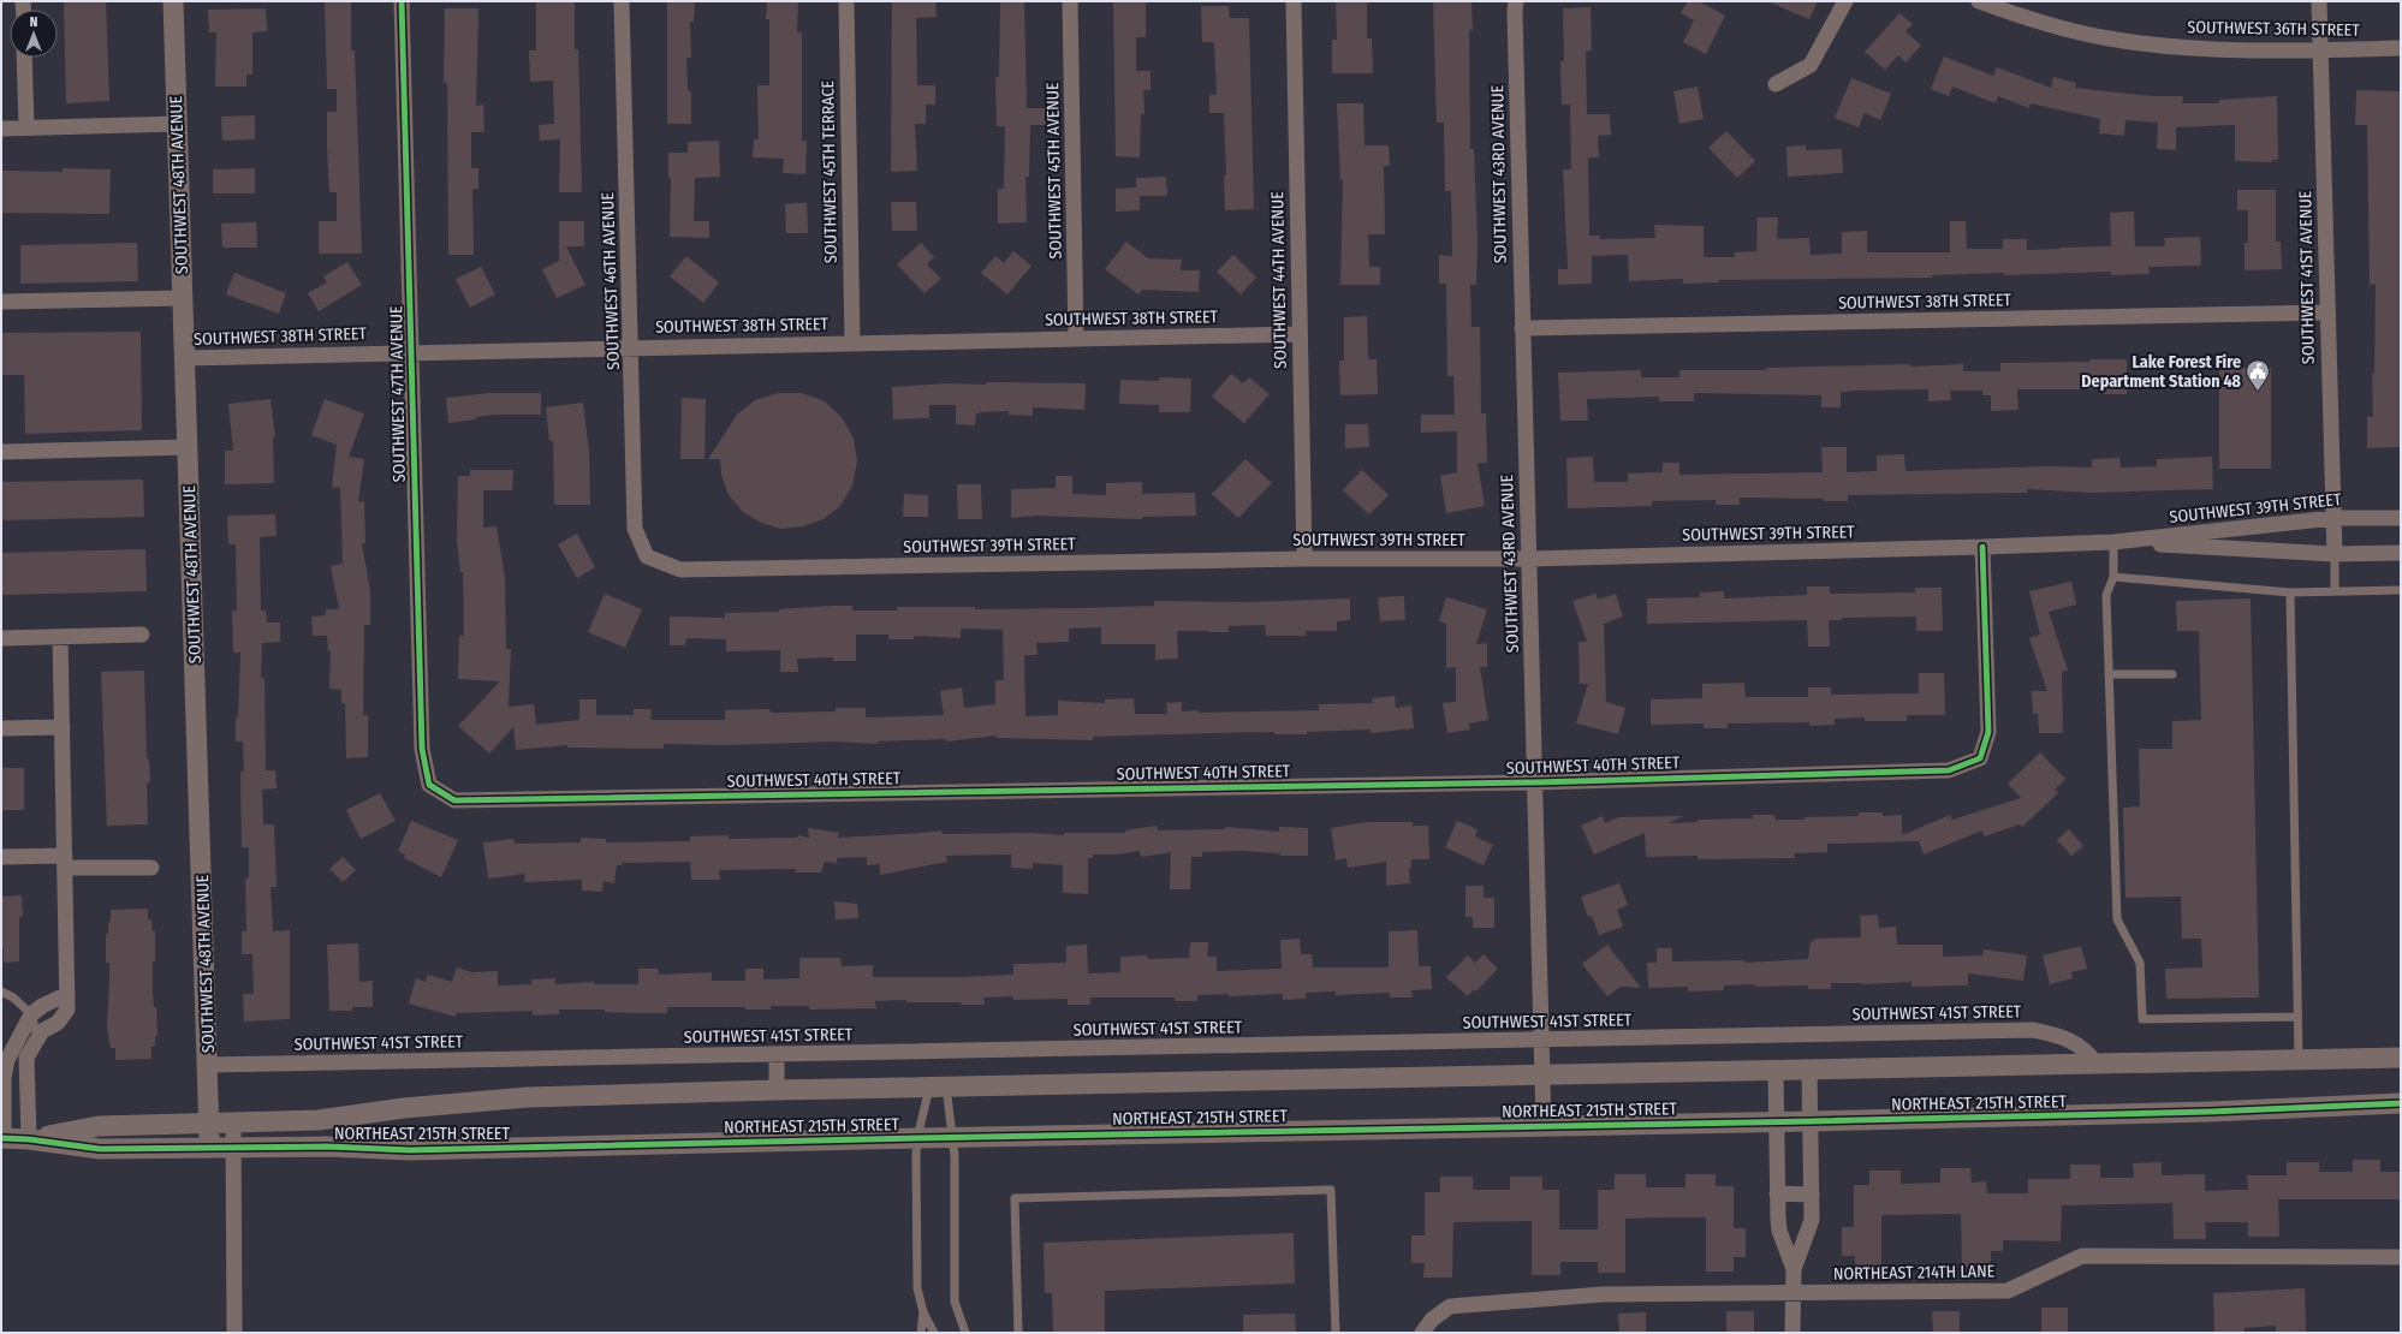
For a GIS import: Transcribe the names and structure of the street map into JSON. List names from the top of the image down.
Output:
{
  "streets": {
    "street": [
      "SOUTHWEST 36TH STREET",
      "SOUTHWEST 45TH AVENUE",
      "SOUTHWEST 45TH TERRACE",
      "SOUTHWEST 43RD AVENUE",
      "SOUTHWEST 48TH AVENUE",
      "SOUTHWEST 41ST AVENUE",
      "SOUTHWEST 44TH AVENUE",
      "SOUTHWEST 46TH AVENUE",
      "SOUTHWEST 38TH STREET",
      "SOUTHWEST 47TH AVENUE",
      "SOUTHWEST 39TH STREET",
      "SOUTHWEST 40TH STREET",
      "SOUTHWEST 41ST STREET",
      "NORTHEAST 215TH STREET",
      "NORTHEAST 214TH LANE"
    ]
  },
  "crossings": [
    ["SOUTHWEST 36TH STREET", "SOUTHWEST 41ST AVENUE"],
    ["SOUTHWEST 45TH AVENUE", "SOUTHWEST 38TH STREET"],
    ["SOUTHWEST 45TH TERRACE", "SOUTHWEST 38TH STREET"],
    ["SOUTHWEST 43RD AVENUE", "SOUTHWEST 38TH STREET"],
    ["SOUTHWEST 43RD AVENUE", "SOUTHWEST 39TH STREET"],
    ["SOUTHWEST 43RD AVENUE", "SOUTHWEST 40TH STREET"],
    ["SOUTHWEST 43RD AVENUE", "SOUTHWEST 41ST STREET"],
    ["SOUTHWEST 43RD AVENUE", "NORTHEAST 215TH STREET"],
    ["SOUTHWEST 48TH AVENUE", "SOUTHWEST 38TH STREET"],
    ["SOUTHWEST 48TH AVENUE", "SOUTHWEST 41ST STREET"],
    ["SOUTHWEST 48TH AVENUE", "NORTHEAST 215TH STREET"],
    ["SOUTHWEST 41ST AVENUE", "SOUTHWEST 38TH STREET"],
    ["SOUTHWEST 41ST AVENUE", "SOUTHWEST 39TH STREET"],
    ["SOUTHWEST 44TH AVENUE", "SOUTHWEST 38TH STREET"],
    ["SOUTHWEST 44TH AVENUE", "SOUTHWEST 39TH STREET"],
    ["SOUTHWEST 46TH AVENUE", "SOUTHWEST 38TH STREET"],
    ["SOUTHWEST 46TH AVENUE", "SOUTHWEST 39TH STREET"],
    ["SOUTHWEST 38TH STREET", "SOUTHWEST 47TH AVENUE"],
    ["SOUTHWEST 47TH AVENUE", "SOUTHWEST 40TH STREET"],
    ["SOUTHWEST 39TH STREET", "SOUTHWEST 40TH STREET"],
    ["SOUTHWEST 41ST STREET", "NORTHEAST 215TH STREET"]
  ],
  "places": {
    "public building": ["Lake Forest Fire Department Station 48"]
  },
  "north": "top"
}
